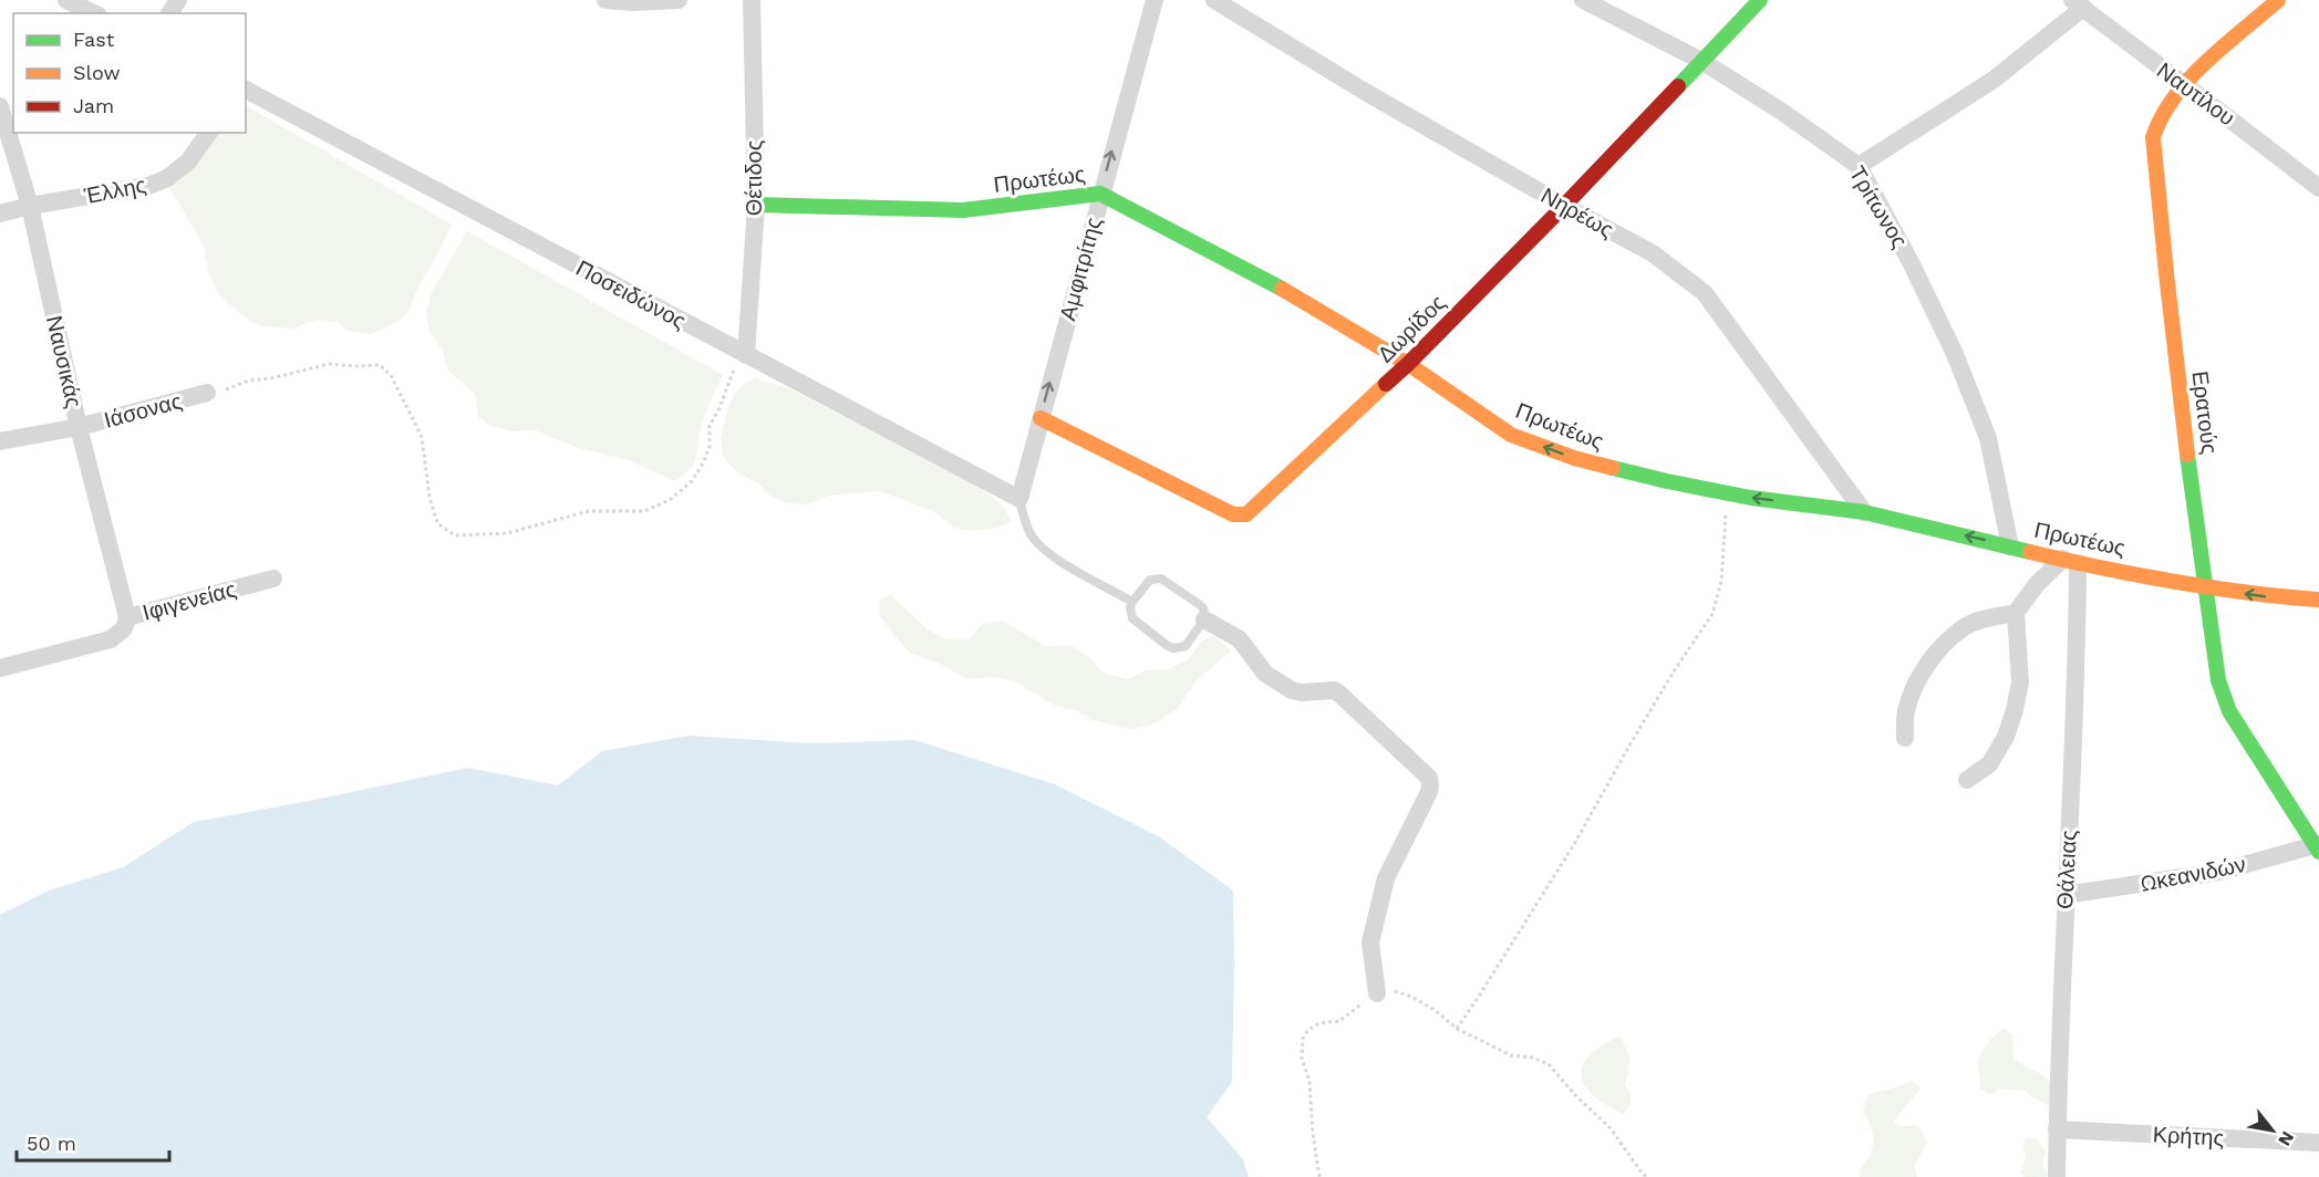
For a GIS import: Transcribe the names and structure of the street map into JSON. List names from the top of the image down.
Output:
{
  "streets": {
    "street": [
      "Ναυτίλου",
      "Θέτιδος",
      "Πρωτέως",
      "Έλλης",
      "Τρίτωνος",
      "Νηρέως",
      "Αμφιτρίτης",
      "Ποσειδώνος",
      "Δωρίδος",
      "Ναυσικάς",
      "Ιάσονας",
      "Ερατούς",
      "Ιφιγενείας",
      "Θάλειας",
      "Ωκεανιδών",
      "Κρήτης"
    ]
  },
  "crossings": [
    ["Ναυτίλου", "Ερατούς"],
    ["Θέτιδος", "Πρωτέως"],
    ["Θέτιδος", "Ποσειδώνος"],
    ["Πρωτέως", "Τρίτωνος"],
    ["Πρωτέως", "Νηρέως"],
    ["Πρωτέως", "Αμφιτρίτης"],
    ["Πρωτέως", "Δωρίδος"],
    ["Πρωτέως", "Ερατούς"],
    ["Πρωτέως", "Θάλειας"],
    ["Έλλης", "Ναυσικάς"],
    ["Τρίτωνος", "Δωρίδος"],
    ["Νηρέως", "Δωρίδος"],
    ["Αμφιτρίτης", "Ποσειδώνος"],
    ["Αμφιτρίτης", "Δωρίδος"],
    ["Ναυσικάς", "Ιάσονας"],
    ["Ναυσικάς", "Ιφιγενείας"],
    ["Ερατούς", "Ωκεανιδών"],
    ["Θάλειας", "Ωκεανιδών"],
    ["Θάλειας", "Κρήτης"]
  ],
  "one_way": ["Πρωτέως", "Αμφιτρίτης"],
  "legend": ["Fast", "Slow", "Jam"],
  "scale_bar": "50 m",
  "north": "bottom right"
}
